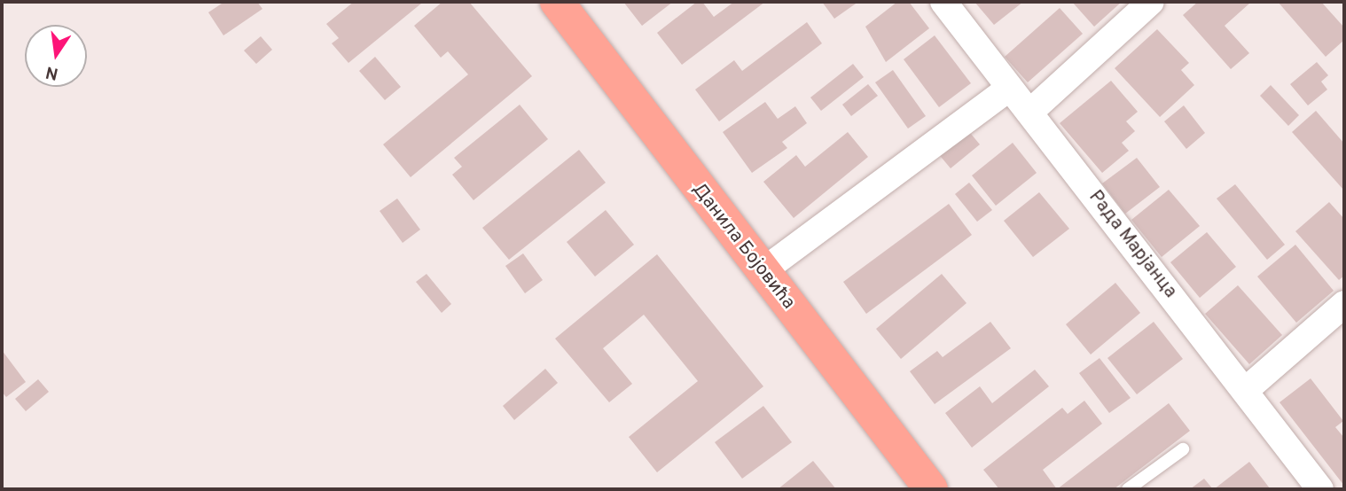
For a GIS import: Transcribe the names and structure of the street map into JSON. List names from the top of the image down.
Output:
{
  "streets": {
    "main road": ["Данила Бојовића"],
    "street": ["Рада Марјанца"]
  },
  "north": "bottom"
}
